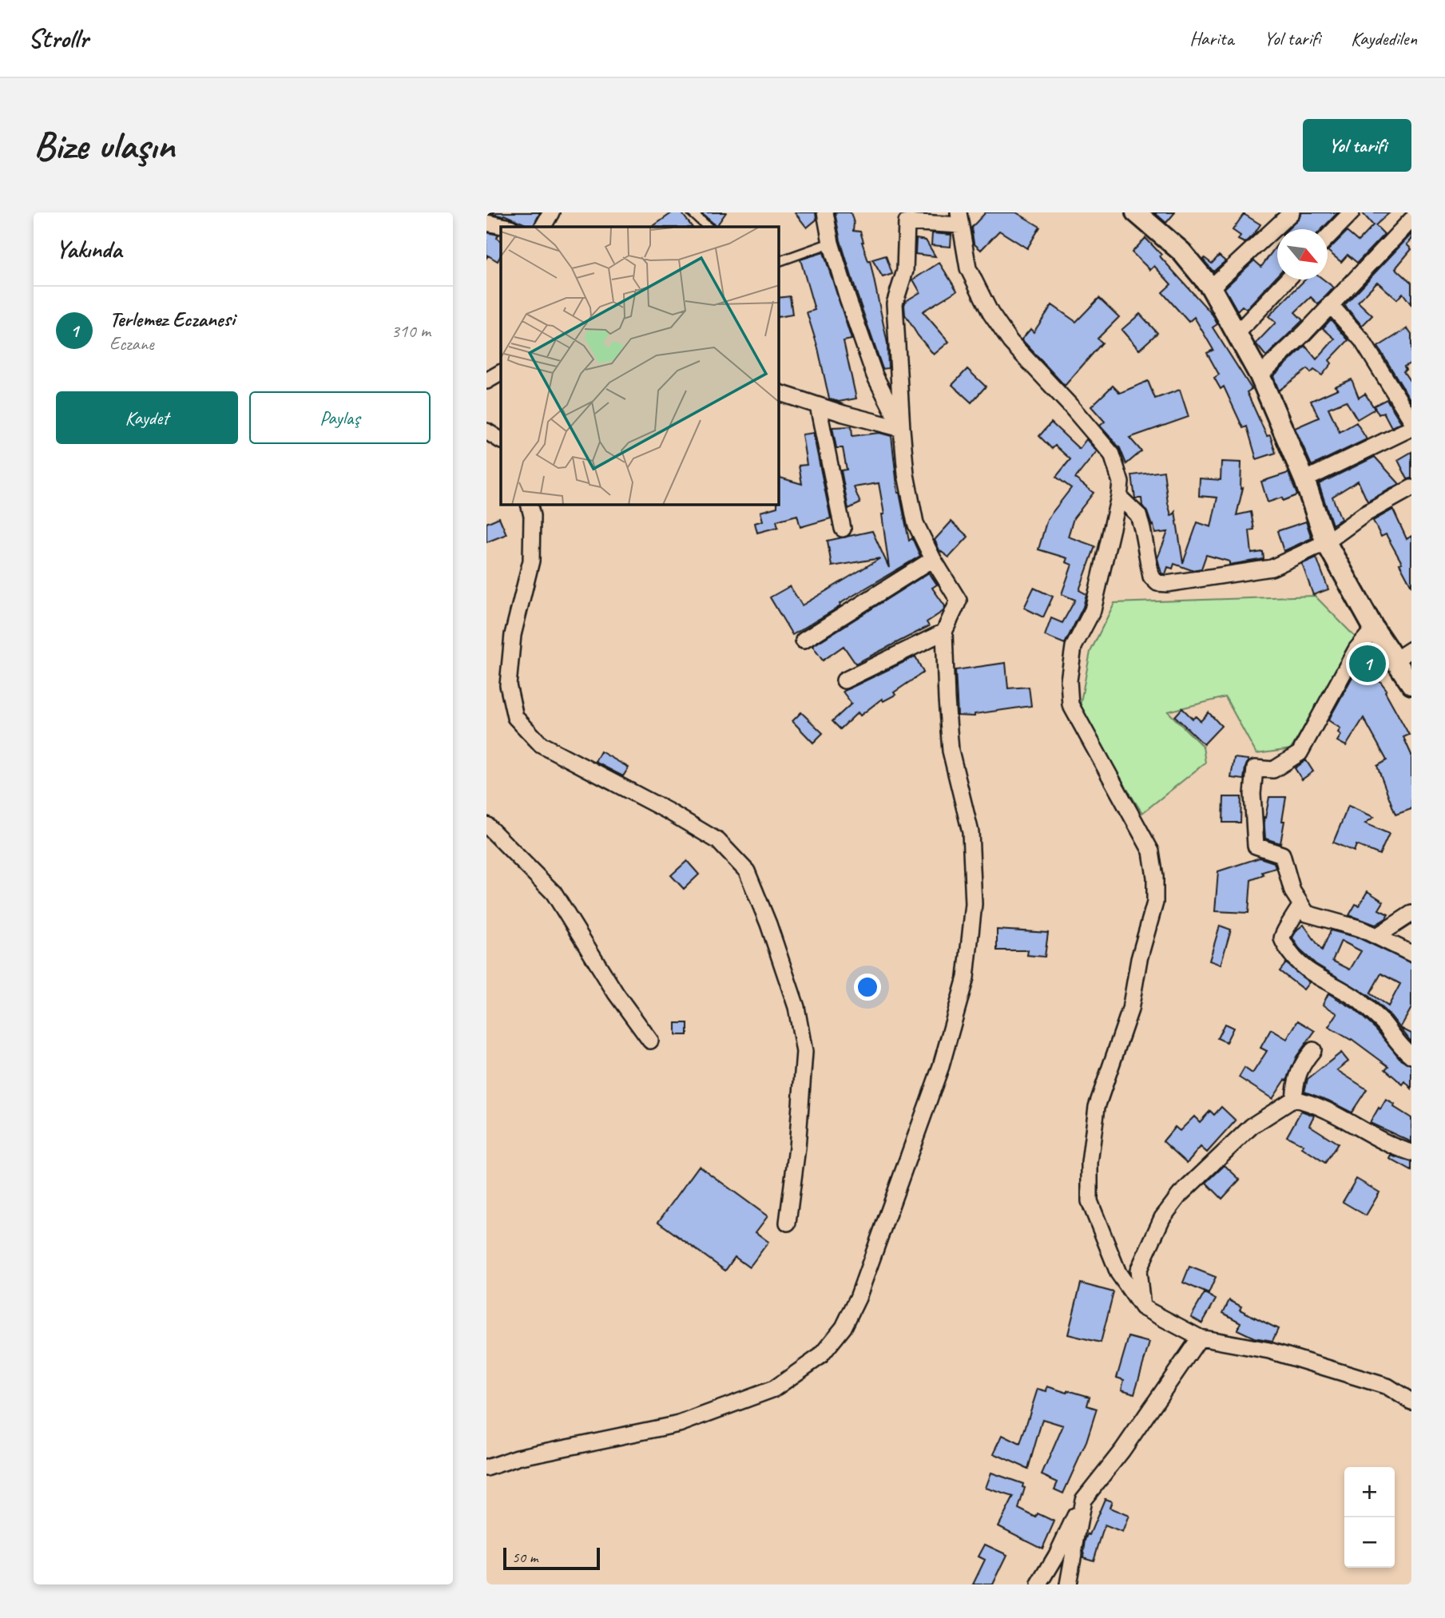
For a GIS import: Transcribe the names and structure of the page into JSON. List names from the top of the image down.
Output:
{
  "scale_bar": "50 m",
  "north": "bottom right",
  "page": {
    "header": "Strollr",
    "nav": ["Harita", "Yol tarifi", "Kaydedilen"],
    "buttons": [
      "Yol tarifi",
      ["Kaydet", "Paylaş"]
    ],
    "title": "Bize ulaşın",
    "heading": "Yakında",
    "list": [
      {
        "mark": "1",
        "name": "Terlemez Eczanesi",
        "note": "Eczane",
        "value": "310 m"
      }
    ],
    "pins": "1",
    "map_buttons": ["+", "−"],
    "scale": "50 m"
  }
}
